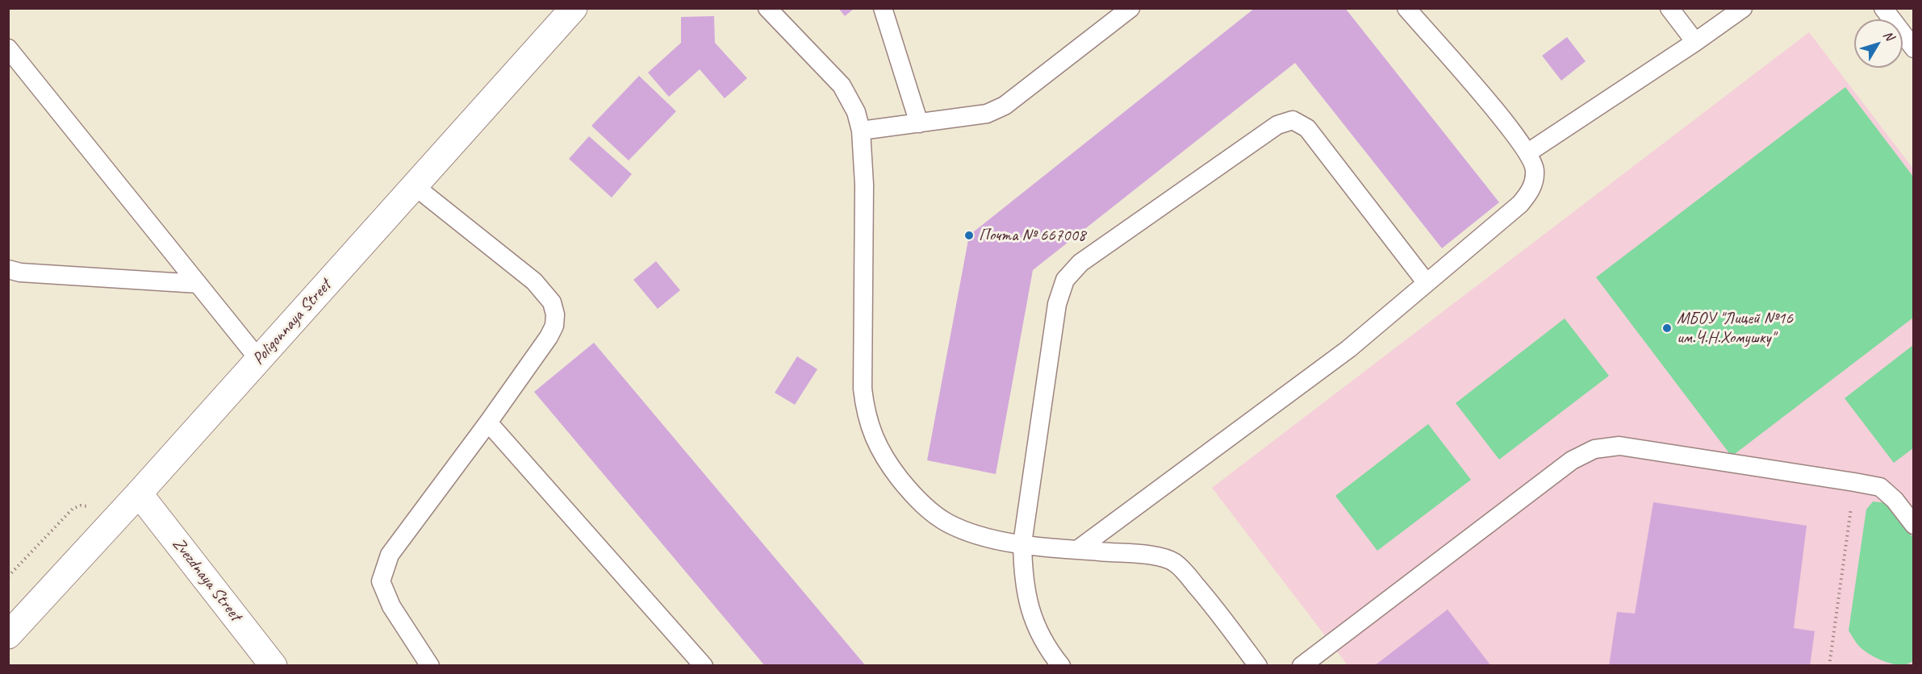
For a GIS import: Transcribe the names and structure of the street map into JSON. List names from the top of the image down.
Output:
{
  "streets": {
    "street": ["Poligonnaya Street", "Zvezdnaya Street"]
  },
  "crossings": [
    ["Poligonnaya Street", "Zvezdnaya Street"]
  ],
  "places": ["Почта № 667008", "МБОУ \"Лицей №16 им.Ч.Н.Хомушку\""],
  "north": "top right"
}
